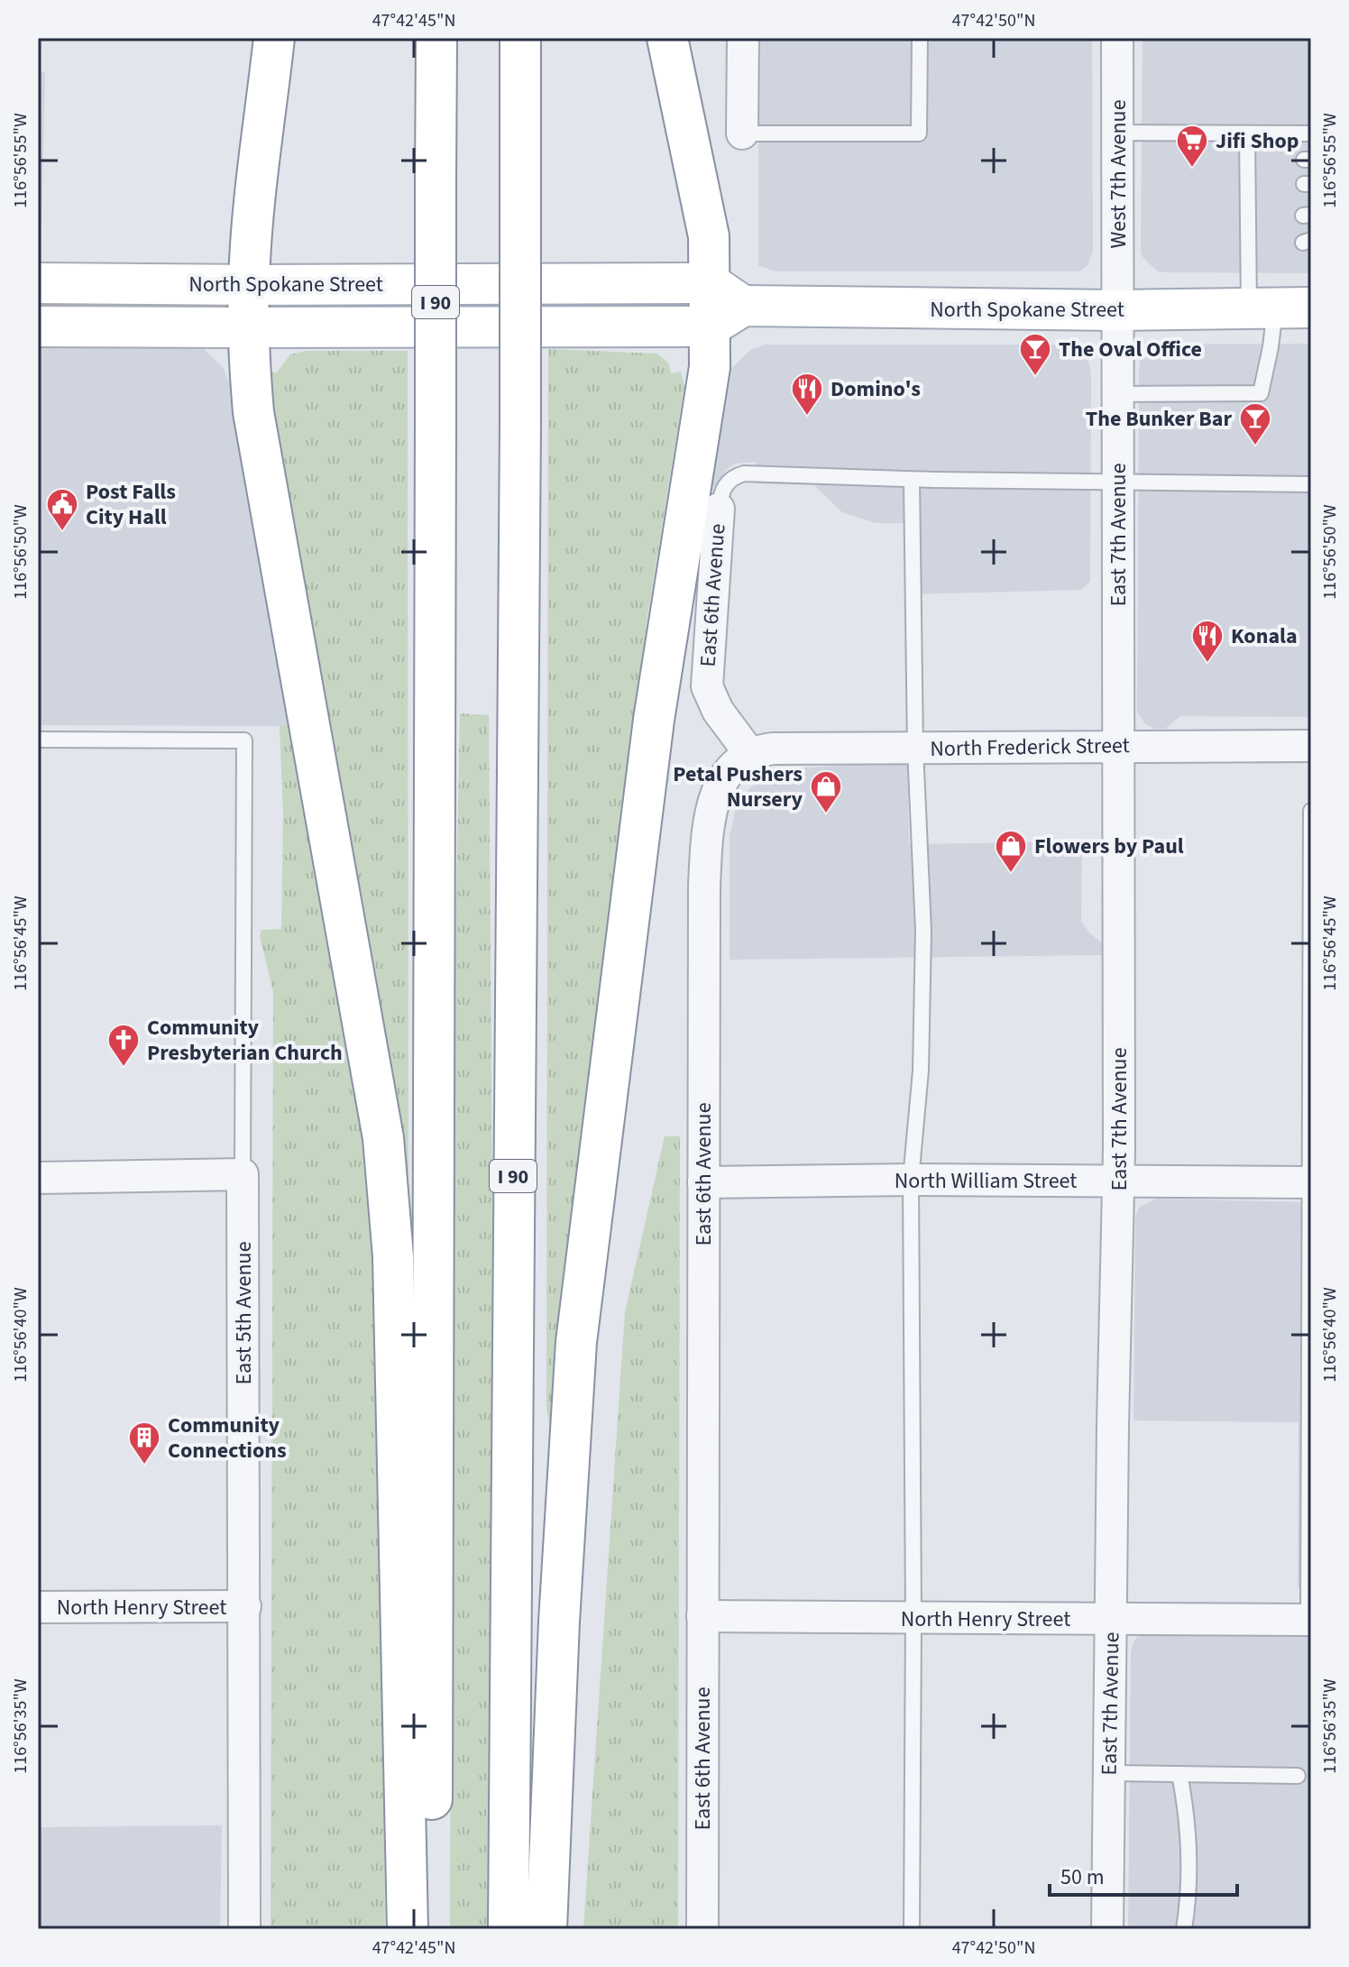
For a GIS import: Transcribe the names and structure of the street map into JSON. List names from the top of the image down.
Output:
{
  "streets": {
    "main road": ["North Spokane Street", "I 90"],
    "street": [
      "West 7th Avenue",
      "East 7th Avenue",
      "East 6th Avenue",
      "North Frederick Street",
      "North William Street",
      "East 5th Avenue",
      "North Henry Street"
    ]
  },
  "crossings": [
    ["West 7th Avenue", "North Spokane Street"],
    ["West 7th Avenue", "East 7th Avenue"],
    ["North Spokane Street", "East 7th Avenue"],
    ["East 7th Avenue", "North Frederick Street"],
    ["East 7th Avenue", "North William Street"],
    ["East 7th Avenue", "North Henry Street"],
    ["East 6th Avenue", "North Frederick Street"],
    ["East 6th Avenue", "North William Street"],
    ["East 6th Avenue", "North Henry Street"],
    ["East 5th Avenue", "North Henry Street"]
  ],
  "places": {
    "supermarket": ["Jifi Shop"],
    "bar": ["The Oval Office", "The Bunker Bar"],
    "restaurant": ["Domino's", "Konala"],
    "public building": ["Post Falls City Hall"],
    "shop": ["Petal Pushers Nursery", "Flowers by Paul"],
    "church": ["Community Presbyterian Church"],
    "building": ["Community Connections"]
  },
  "scale_bar": "50 m",
  "coordinates": [
    "47°42'45\"N",
    "47°42'50\"N",
    "116°56'55\"W",
    "116°56'50\"W",
    "116°56'45\"W",
    "116°56'40\"W",
    "116°56'35\"W"
  ]
}
